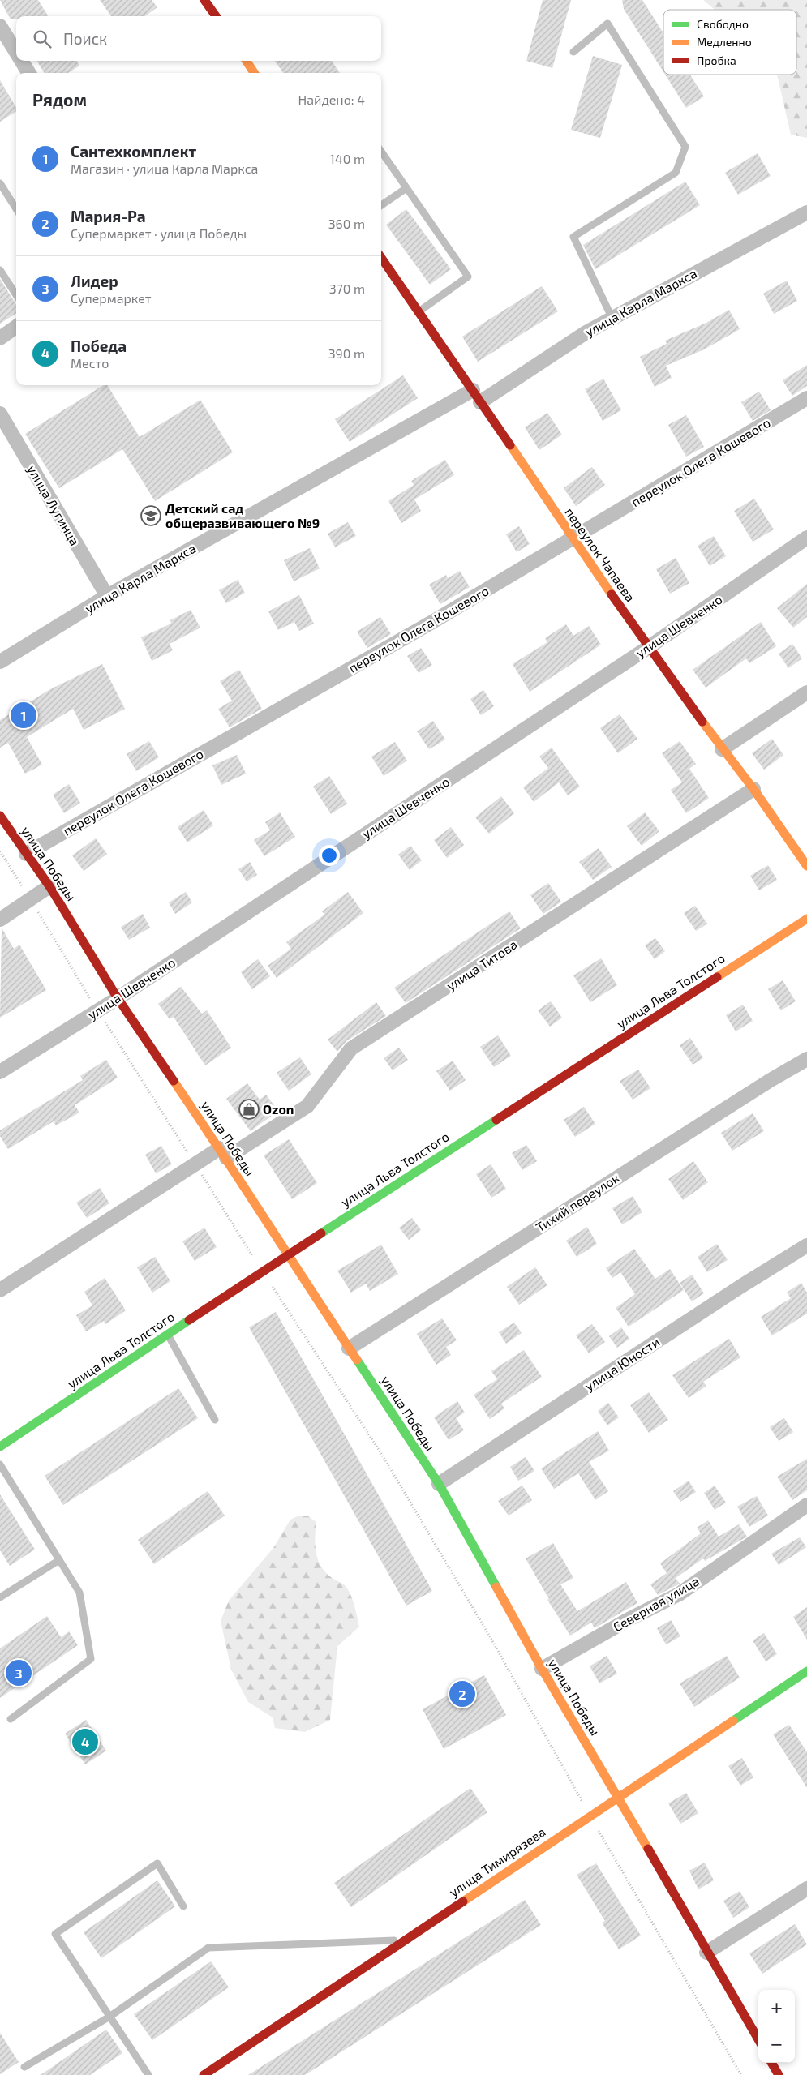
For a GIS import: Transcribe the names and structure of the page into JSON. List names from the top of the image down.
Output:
{
  "streets": {
    "street": [
      "улица Карла Маркса",
      "переулок Олега Кошевого",
      "улица Лугинца",
      "переулок Чапаева",
      "улица Шевченко",
      "улица Победы",
      "улица Титова",
      "улица Льва Толстого",
      "Тихий переулок",
      "улица Юности",
      "Северная улица",
      "улица Тимирязева"
    ]
  },
  "crossings": [
    ["улица Карла Маркса", "улица Лугинца"],
    ["улица Карла Маркса", "переулок Чапаева"],
    ["переулок Олега Кошевого", "переулок Чапаева"],
    ["переулок Олега Кошевого", "улица Победы"],
    ["переулок Чапаева", "улица Шевченко"],
    ["переулок Чапаева", "улица Титова"],
    ["улица Шевченко", "улица Победы"],
    ["улица Победы", "улица Титова"],
    ["улица Победы", "улица Льва Толстого"],
    ["улица Победы", "Тихий переулок"],
    ["улица Победы", "улица Юности"],
    ["улица Победы", "Северная улица"],
    ["улица Победы", "улица Тимирязева"]
  ],
  "places": {
    "school or university": ["Детский сад общеразвивающего №9"],
    "shop": ["Ozon"]
  },
  "legend": ["Свободно", "Медленно", "Пробка"],
  "page": {
    "search": "Поиск",
    "heading": ["Рядом", "Найдено: 4"],
    "list": [
      {
        "mark": "1",
        "name": "Сантехкомплект",
        "note": "Магазин · улица Карла Маркса",
        "value": "140 m"
      },
      {
        "mark": "2",
        "name": "Мария-Ра",
        "note": "Супермаркет · улица Победы",
        "value": "360 m"
      },
      {
        "mark": "3",
        "name": "Лидер",
        "note": "Супермаркет",
        "value": "370 m"
      },
      {
        "mark": "4",
        "name": "Победа",
        "note": "Место",
        "value": "390 m"
      }
    ],
    "pins": [
      "1",
      "3",
      "2",
      "4"
    ],
    "map_buttons": ["+", "−"]
  }
}
